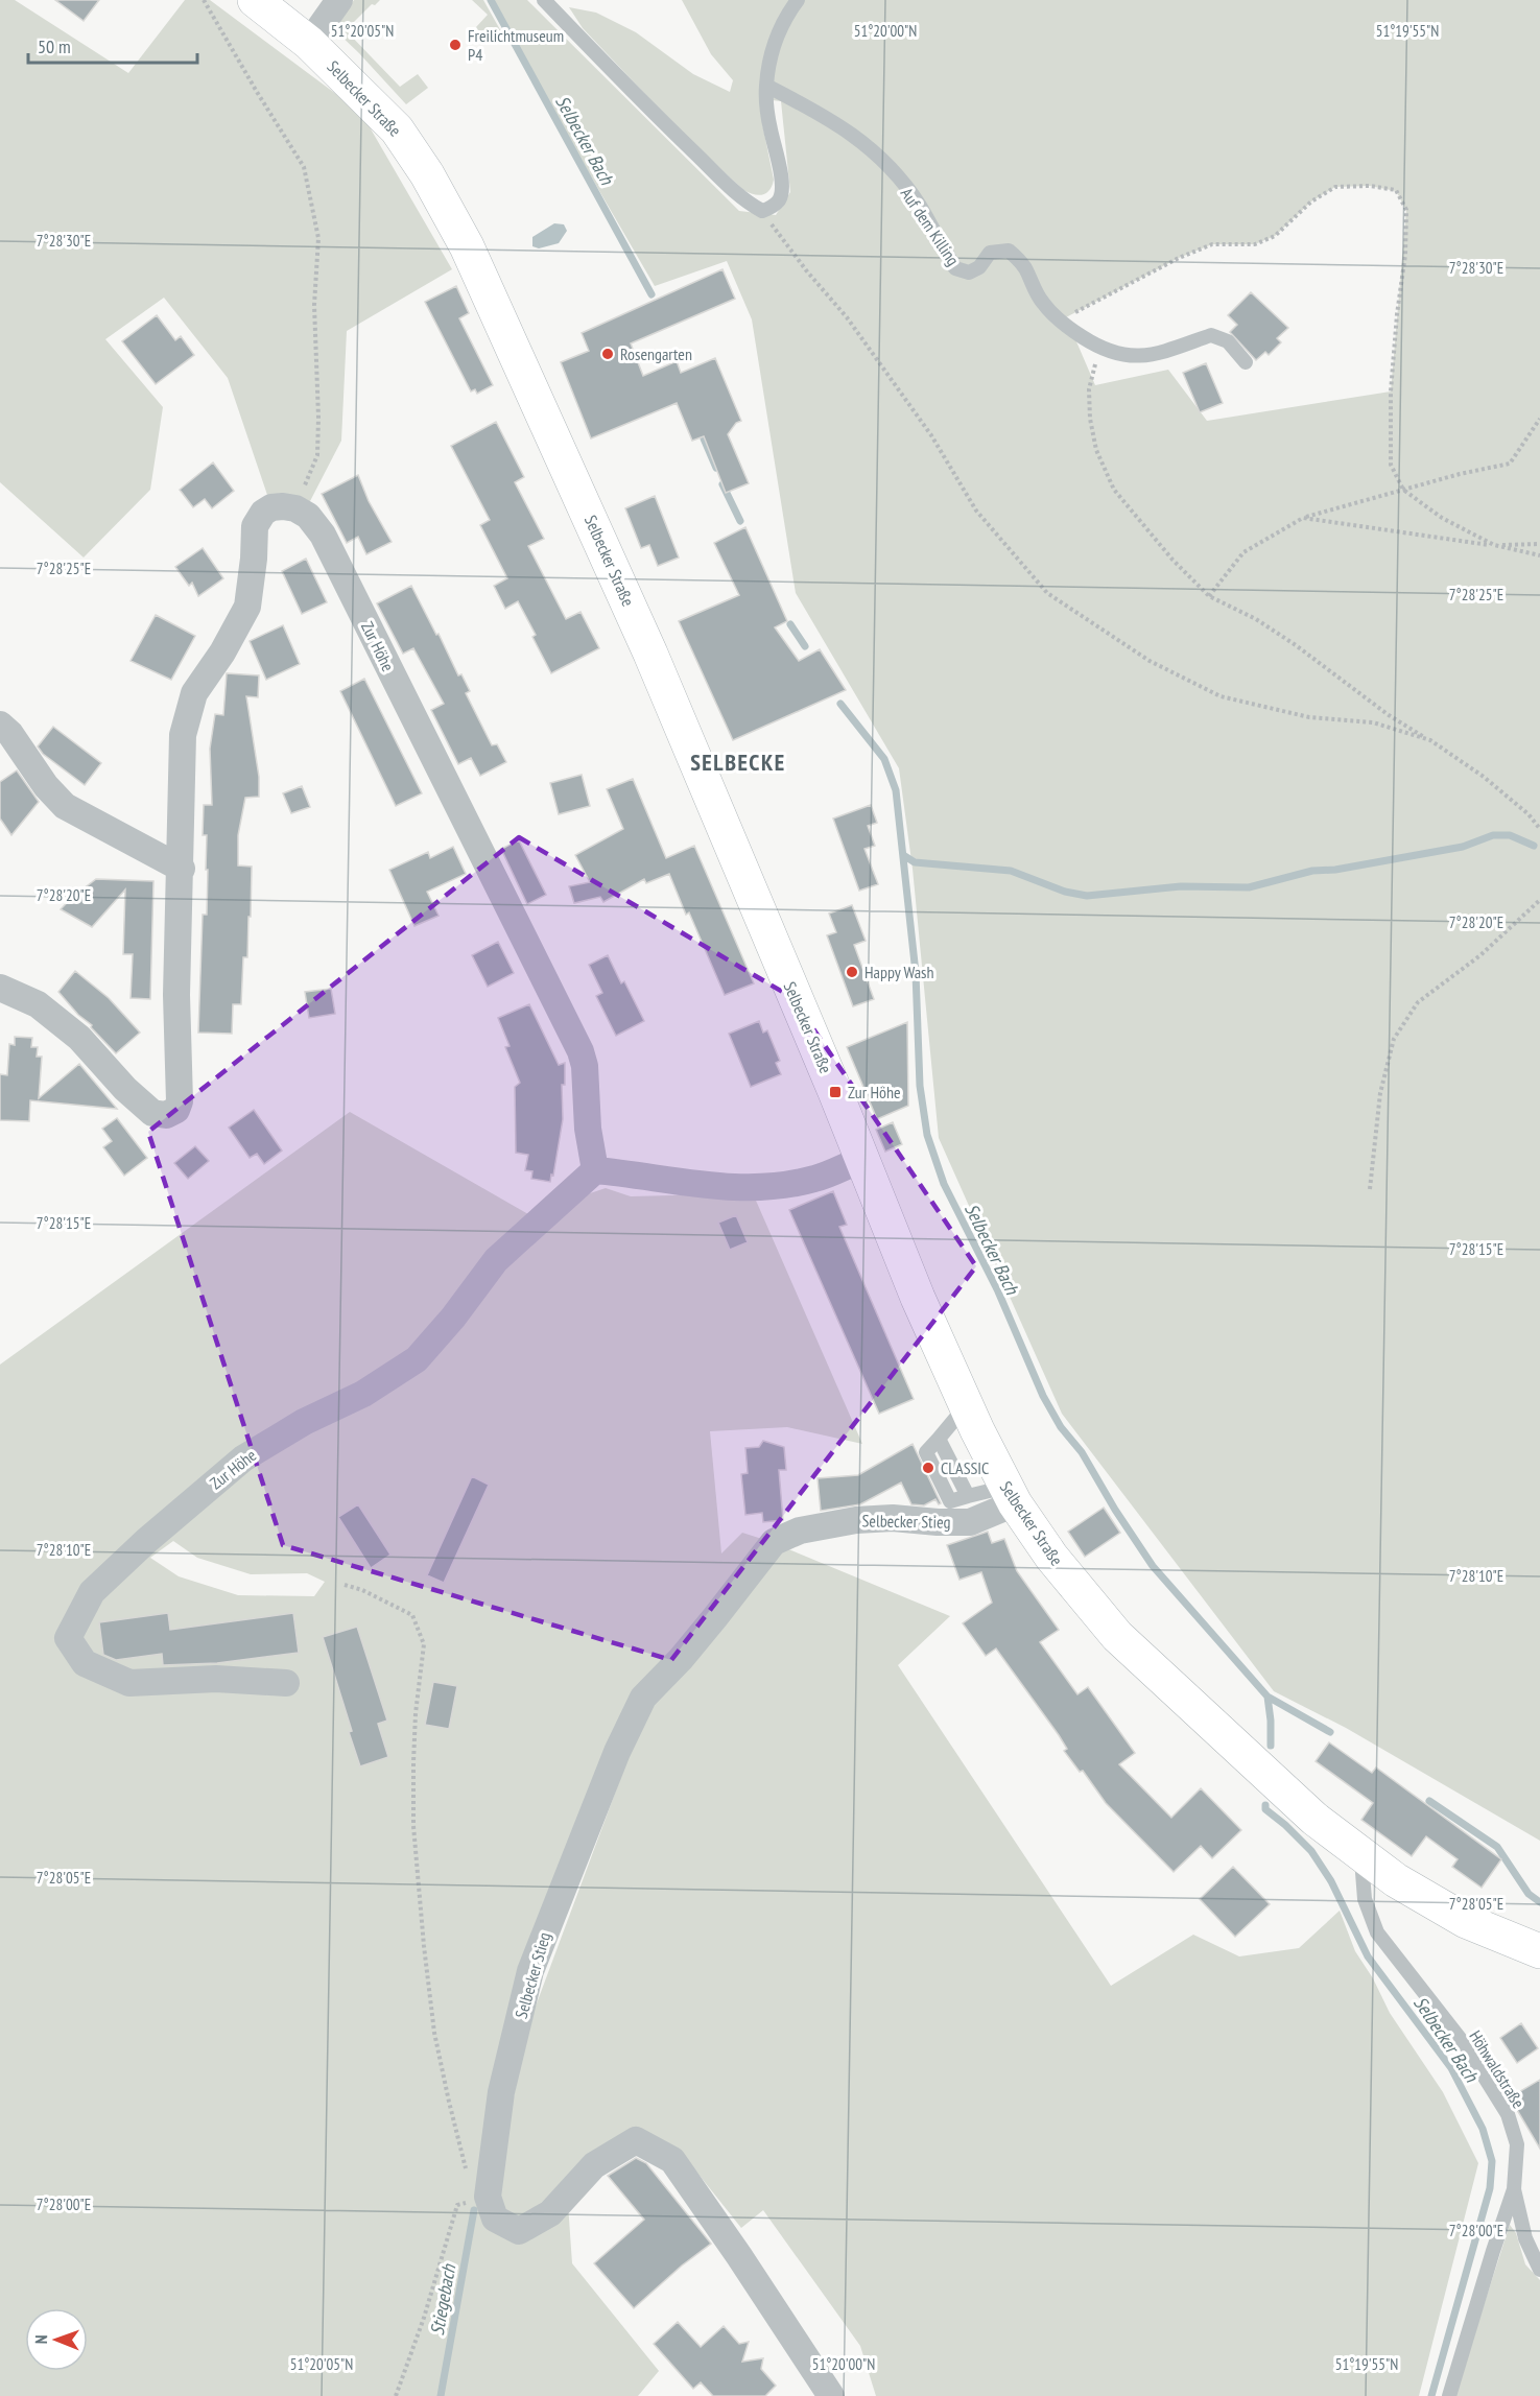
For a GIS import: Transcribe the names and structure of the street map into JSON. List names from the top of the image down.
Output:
{
  "streets": {
    "main road": ["Selbecker Straße"],
    "street": ["Zur Höhe", "Selbecker Stieg"],
    "lane": ["Auf dem Killing", "Höhwaldstraße"]
  },
  "crossings": [
    ["Selbecker Straße", "Selbecker Stieg"],
    ["Selbecker Straße", "Höhwaldstraße"]
  ],
  "districts": ["SELBECKE"],
  "water": ["Selbecker Bach", "Stiegebach"],
  "places": {
    "other": [
      "Freilichtmuseum P4",
      "Rosengarten",
      "Happy Wash",
      "CLASSIC"
    ],
    "transit": ["Zur Höhe"]
  },
  "scale_bar": "50 m",
  "north": "left",
  "coordinates": [
    "51°20'05\"N",
    "51°20'00\"N",
    "51°19'55\"N",
    "7°28'30\"E",
    "7°28'25\"E",
    "7°28'20\"E",
    "7°28'15\"E",
    "7°28'10\"E",
    "7°28'05\"E",
    "7°28'00\"E"
  ]
}
